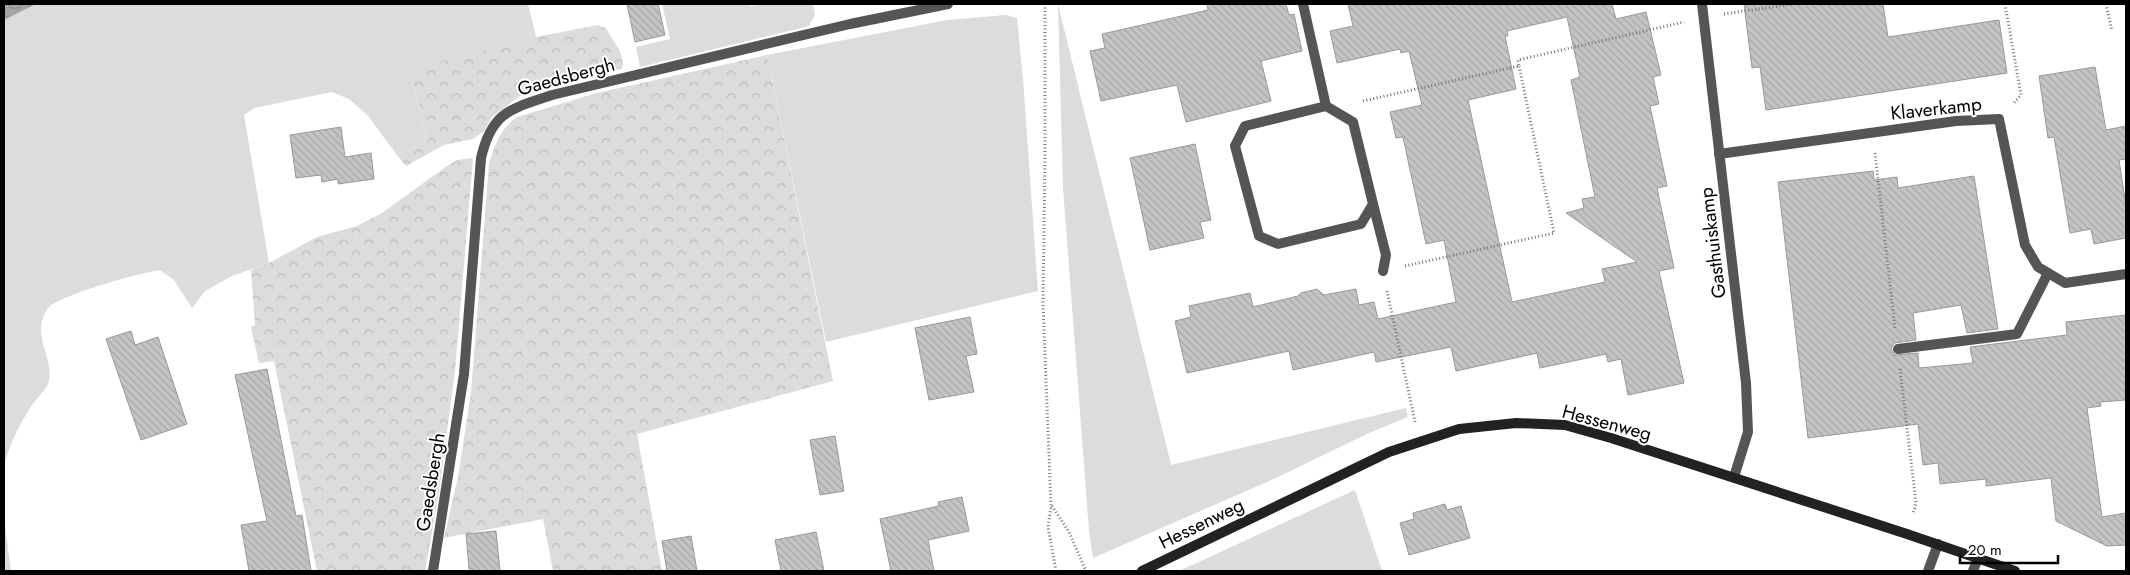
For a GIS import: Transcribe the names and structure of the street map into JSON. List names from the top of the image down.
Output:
{
  "streets": {
    "main road": ["Hessenweg"],
    "street": ["Gaedsbergh", "Klaverkamp", "Gasthuiskamp"]
  },
  "crossings": [
    ["Klaverkamp", "Gasthuiskamp"],
    ["Gasthuiskamp", "Hessenweg"]
  ],
  "scale_bar": "20 m"
}
